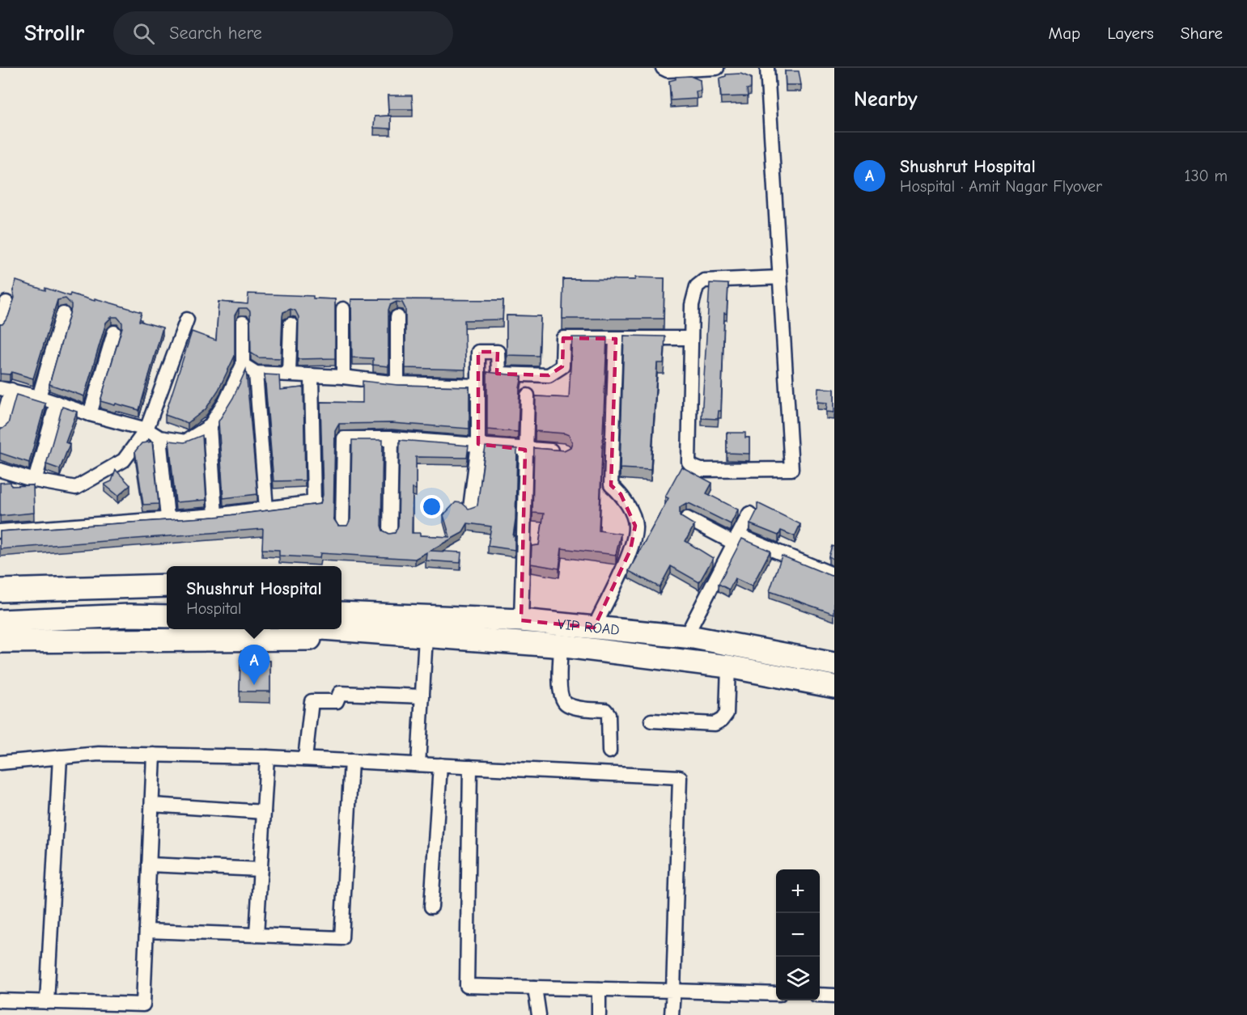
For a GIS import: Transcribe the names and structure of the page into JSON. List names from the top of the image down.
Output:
{
  "streets": {
    "main road": ["VIP ROAD"]
  },
  "page": {
    "header": "Strollr",
    "search": "Search here",
    "nav": ["Map", "Layers", "Share"],
    "heading": "Nearby",
    "list": [
      {
        "mark": "A",
        "name": "Shushrut Hospital",
        "note": "Hospital · Amit Nagar Flyover",
        "value": "130 m"
      }
    ],
    "popup": ["Shushrut Hospital", "Hospital"],
    "pins": "A",
    "map_buttons": ["+", "−"]
  }
}
